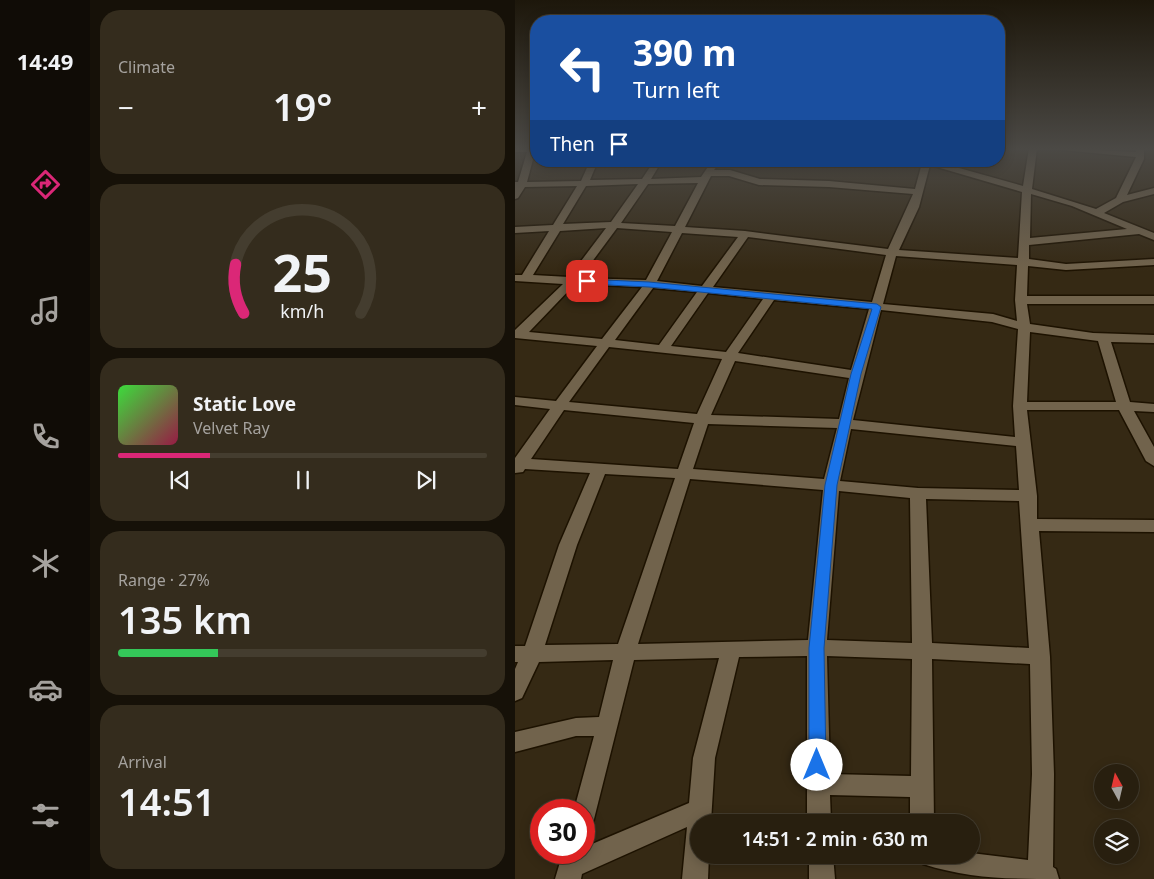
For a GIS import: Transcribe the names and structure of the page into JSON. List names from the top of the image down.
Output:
{
  "north": "top",
  "page": {
    "tabs": "14:49",
    "tile": [
      "Climate",
      ["Range · 27%", "135 km"],
      ["Arrival", "14:51"]
    ],
    "turn": ["390 m", "Turn left"],
    "heat": ["−", "19°", "+"],
    "then": "Then",
    "song": ["Static Love", "Velvet Ray"],
    "limit": "30",
    "trip": "14:51 · 2 min · 630 m",
    "gauge": ["25", "km/h"]
  }
}
